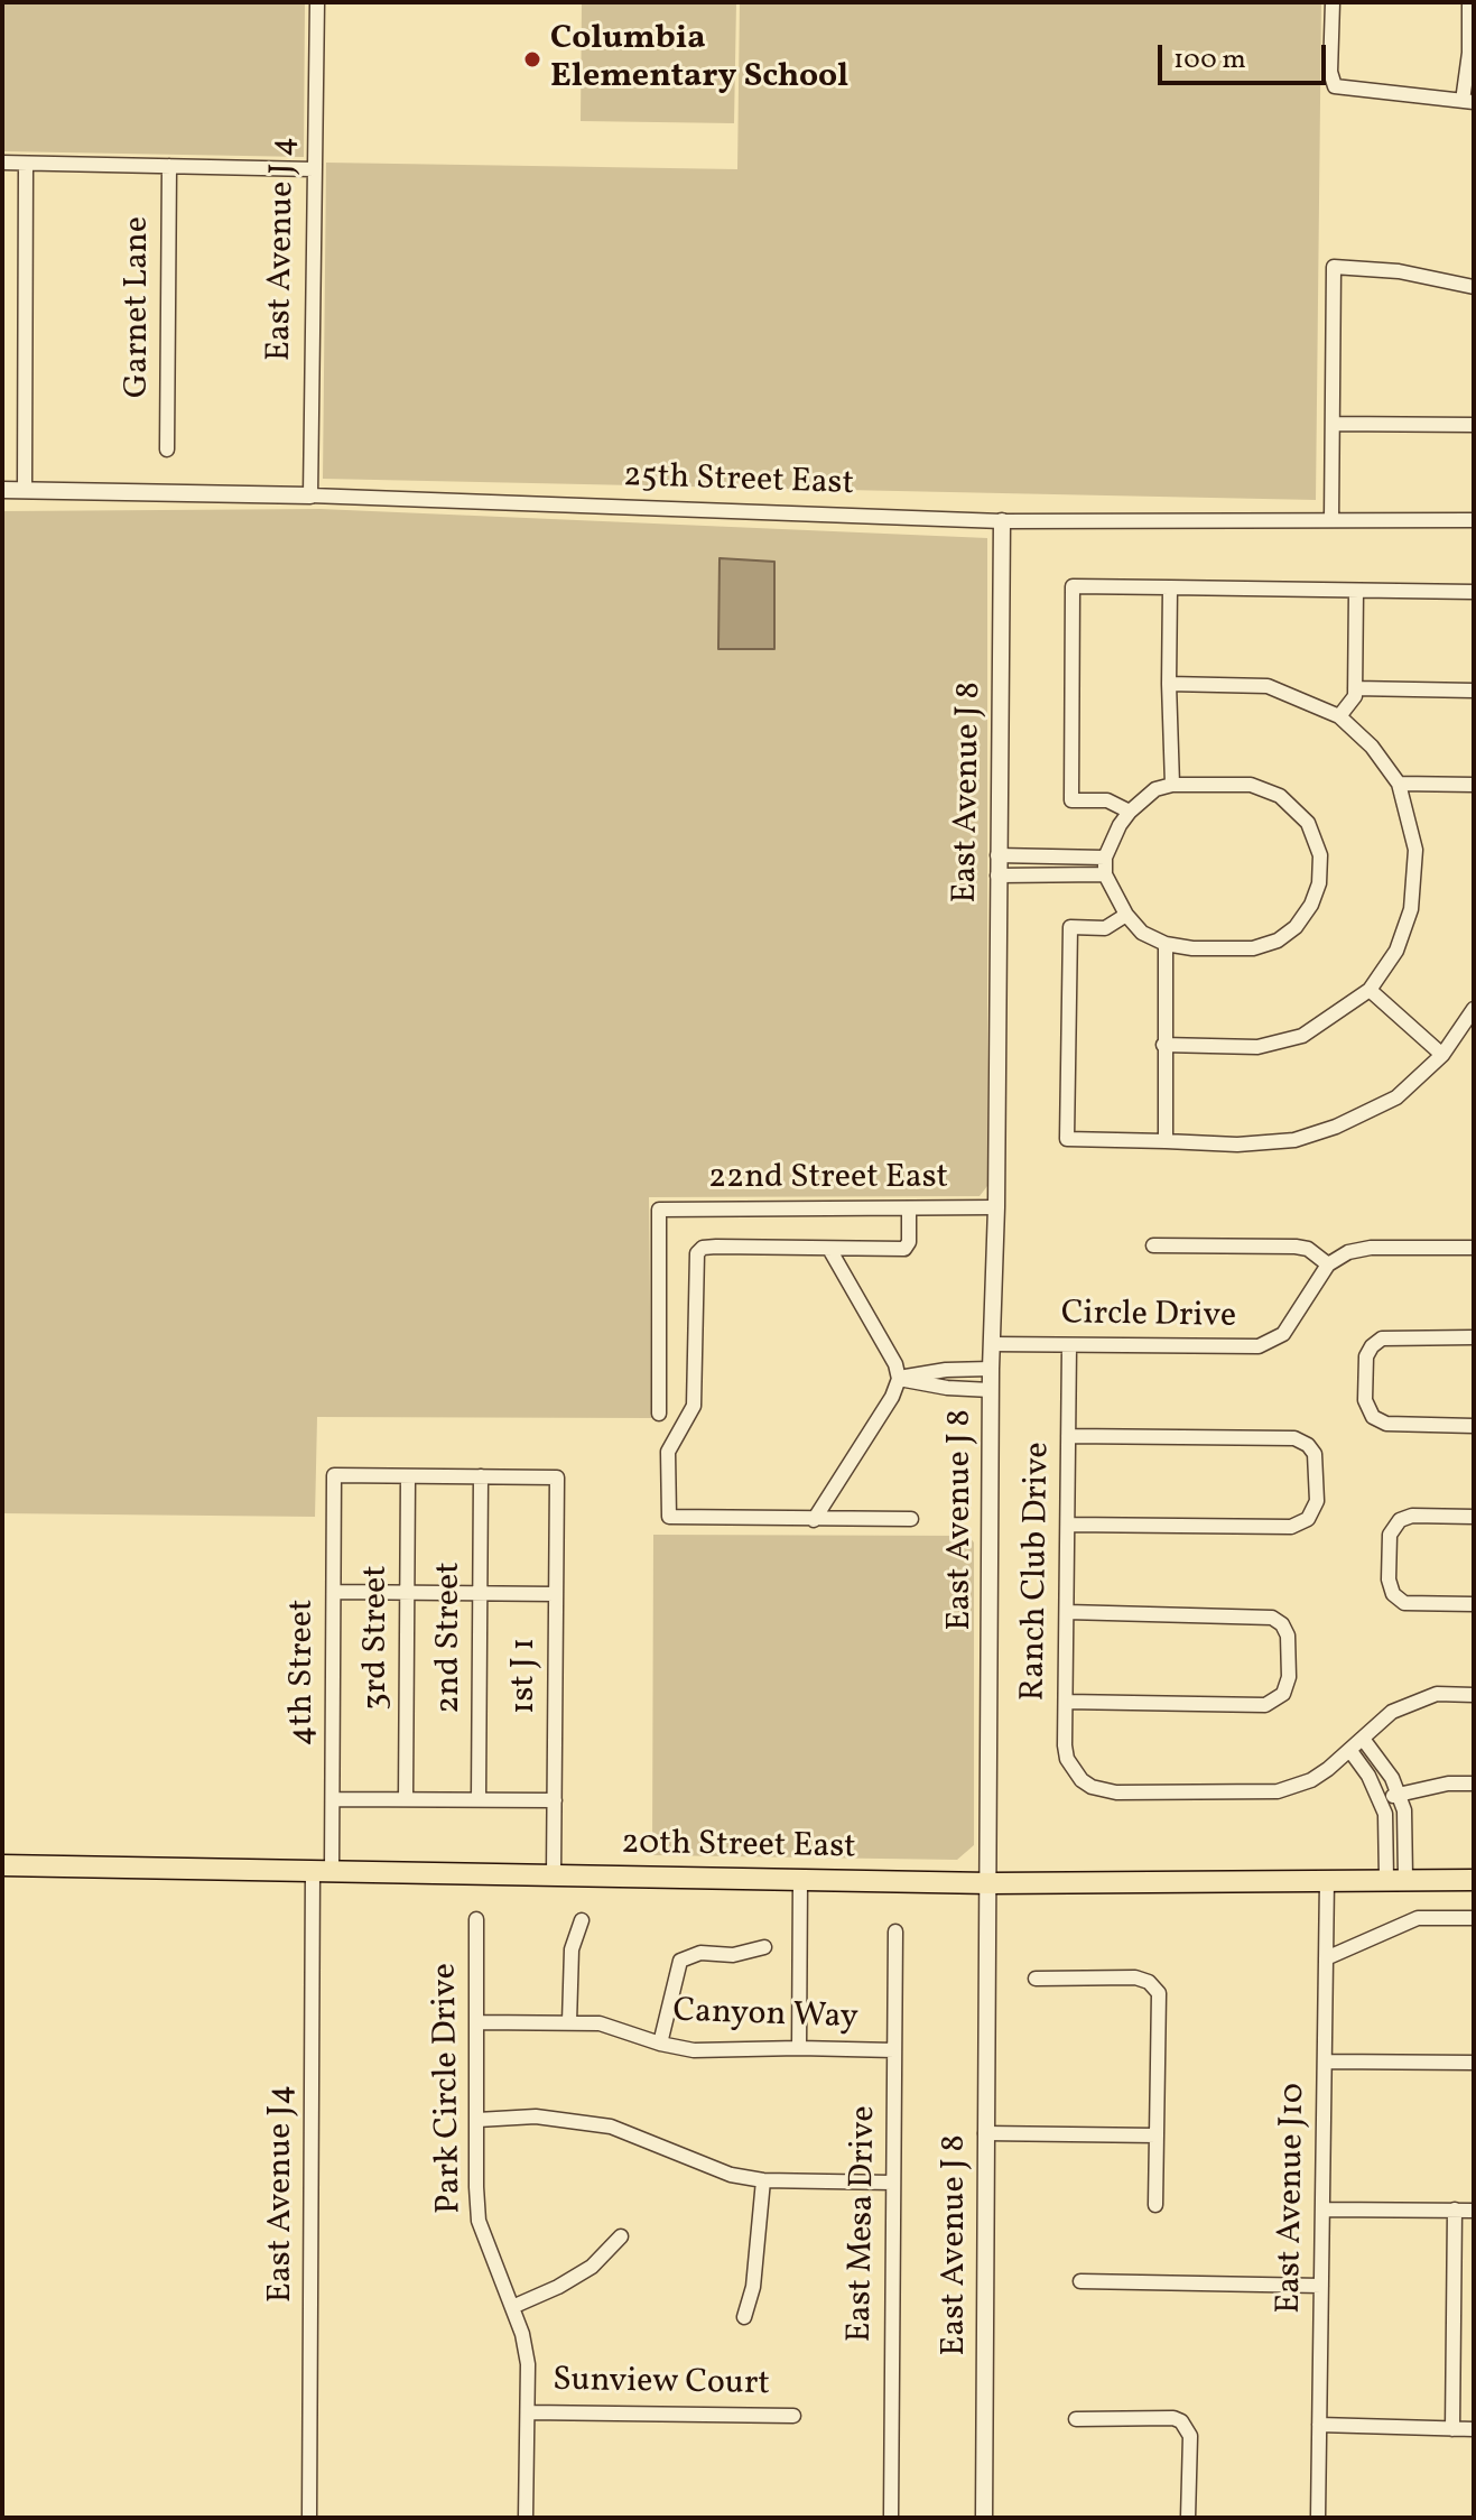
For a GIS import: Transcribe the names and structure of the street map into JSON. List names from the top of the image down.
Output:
{
  "streets": {
    "main road": ["20th Street East"],
    "street": [
      "East Avenue J 4",
      "Garnet Lane",
      "25th Street East",
      "East Avenue J 8",
      "22nd Street East",
      "Circle Drive",
      "Ranch Club Drive",
      "3rd Street",
      "2nd Street",
      "4th Street",
      "1st J 1",
      "Canyon Way",
      "Park Circle Drive",
      "East Avenue J4",
      "East Avenue J10",
      "East Mesa Drive",
      "Sunview Court"
    ]
  },
  "crossings": [
    ["East Avenue J 4", "25th Street East"],
    ["25th Street East", "East Avenue J 8"],
    ["East Avenue J 8", "22nd Street East"],
    ["East Avenue J 8", "Circle Drive"],
    ["East Avenue J 8", "20th Street East"],
    ["Circle Drive", "Ranch Club Drive"],
    ["3rd Street", "4th Street"],
    ["2nd Street", "1st J 1"],
    ["4th Street", "20th Street East"],
    ["4th Street", "East Avenue J4"],
    ["1st J 1", "20th Street East"],
    ["20th Street East", "East Avenue J4"],
    ["20th Street East", "East Avenue J10"],
    ["Canyon Way", "Park Circle Drive"],
    ["Canyon Way", "East Mesa Drive"],
    ["Park Circle Drive", "Sunview Court"]
  ],
  "places": ["Columbia Elementary School"],
  "scale_bar": "100 m"
}
